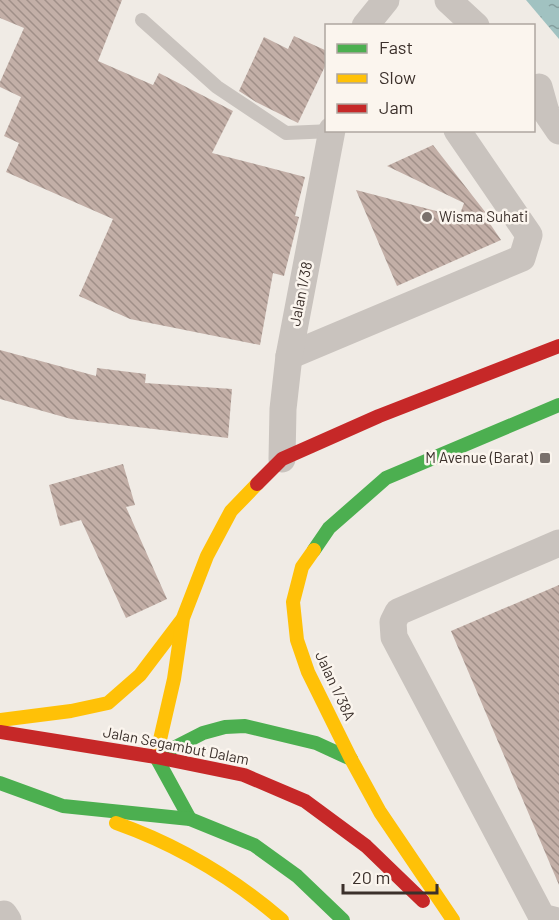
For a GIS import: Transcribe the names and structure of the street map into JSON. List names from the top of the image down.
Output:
{
  "streets": {
    "main road": ["Jalan 1/38A", "Jalan Segambut Dalam"],
    "street": ["Jalan 1/38"]
  },
  "places": {
    "other": ["Wisma Suhati"],
    "transit": ["M Avenue (Barat)"]
  },
  "legend": ["Fast", "Slow", "Jam"],
  "scale_bar": "20 m"
}
